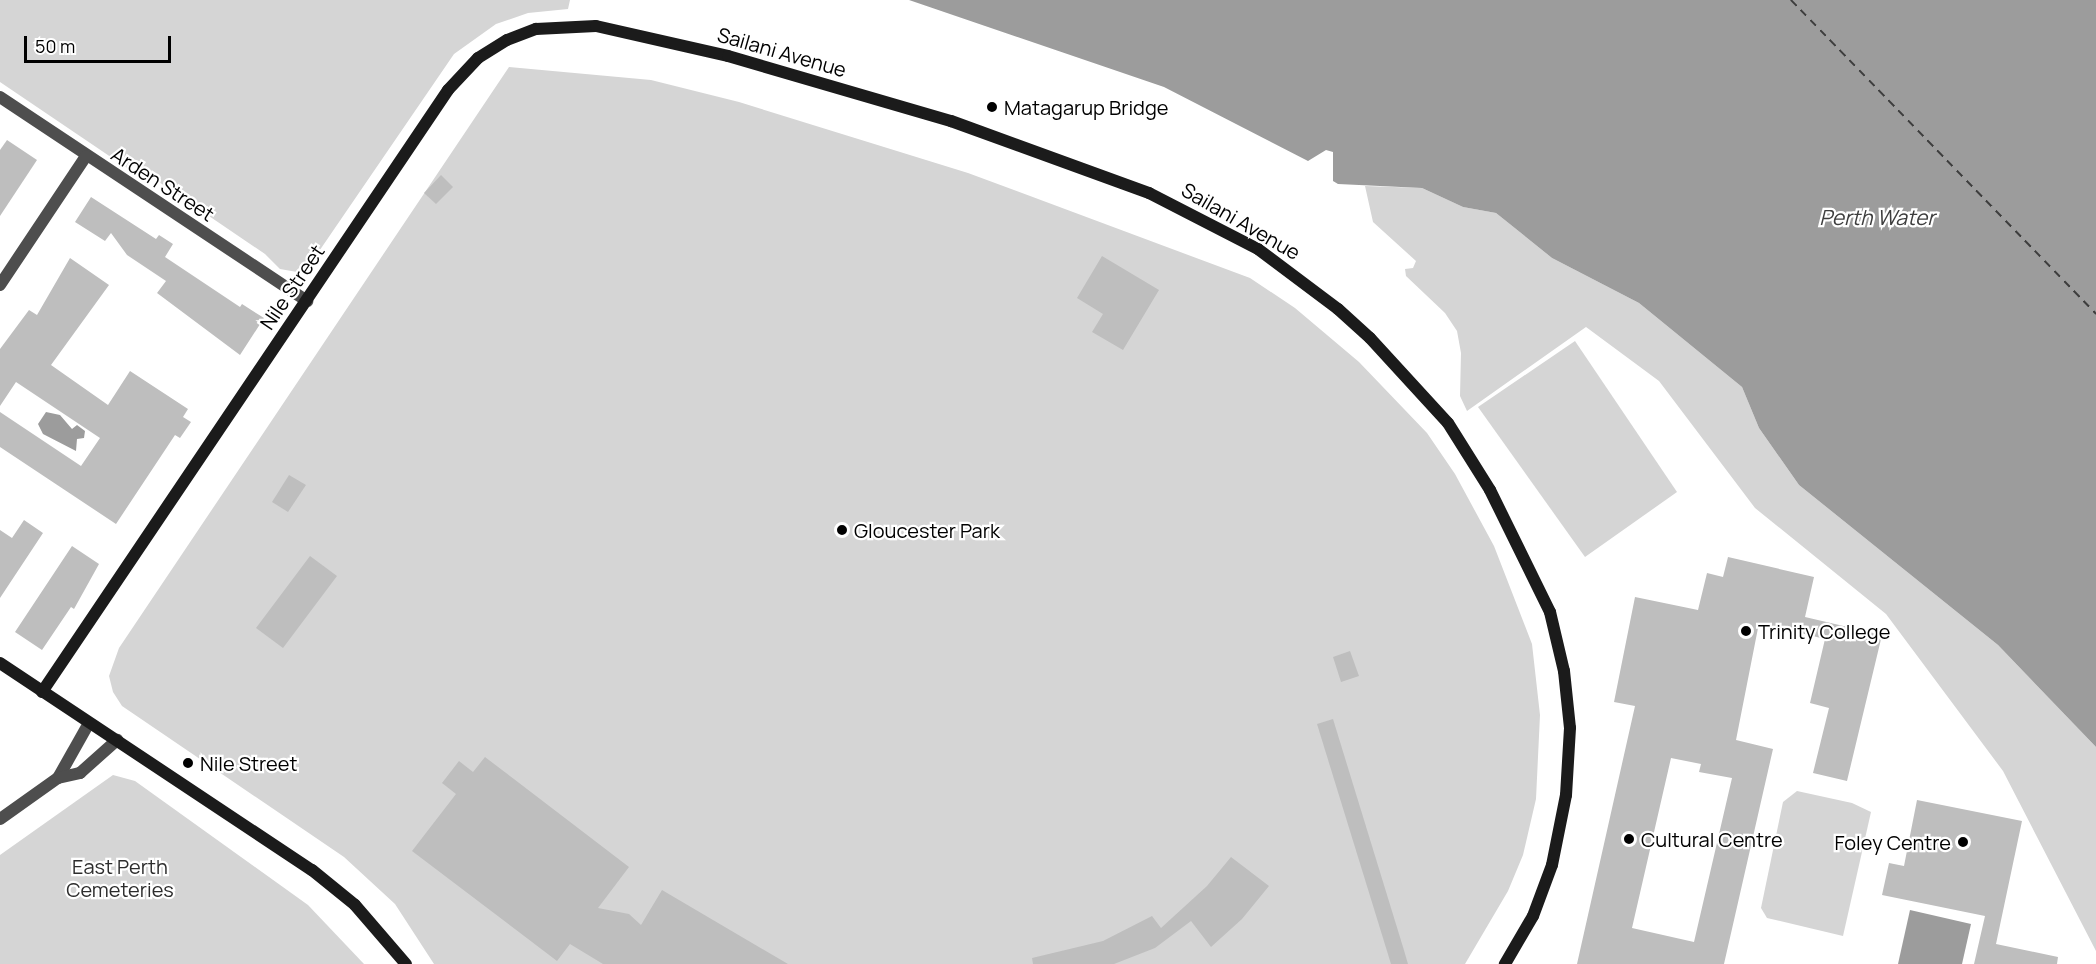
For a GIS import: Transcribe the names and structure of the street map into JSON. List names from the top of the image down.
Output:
{
  "streets": {
    "street": ["Sailani Avenue", "Arden Street", "Nile Street"]
  },
  "crossings": [
    ["Sailani Avenue", "Nile Street"],
    ["Arden Street", "Nile Street"]
  ],
  "water": ["Perth Water"],
  "parks": ["East Perth Cemeteries"],
  "places": [
    "Matagarup Bridge",
    "Gloucester Park",
    "Trinity College",
    "Nile Street",
    "Cultural Centre",
    "Foley Centre"
  ],
  "scale_bar": "50 m"
}
